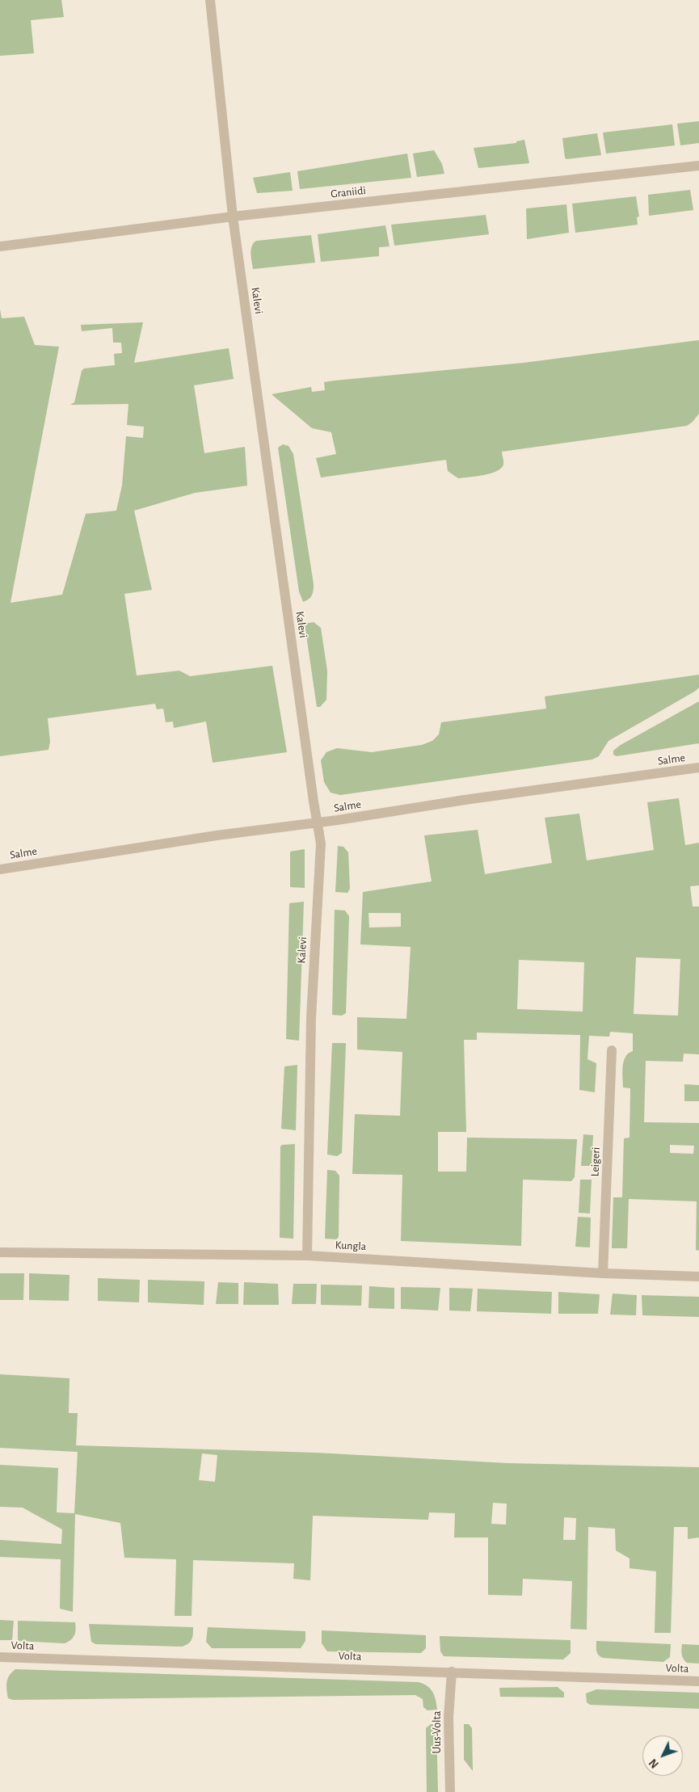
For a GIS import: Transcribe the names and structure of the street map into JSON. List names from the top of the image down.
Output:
{
  "streets": {
    "street": [
      "Graniidi",
      "Kalevi",
      "Salme",
      "Leigeri",
      "Kungla",
      "Volta",
      "Uus-Volta"
    ]
  },
  "crossings": [
    ["Graniidi", "Kalevi"],
    ["Kalevi", "Salme"],
    ["Kalevi", "Kungla"],
    ["Leigeri", "Kungla"],
    ["Volta", "Uus-Volta"]
  ],
  "north": "bottom left"
}
